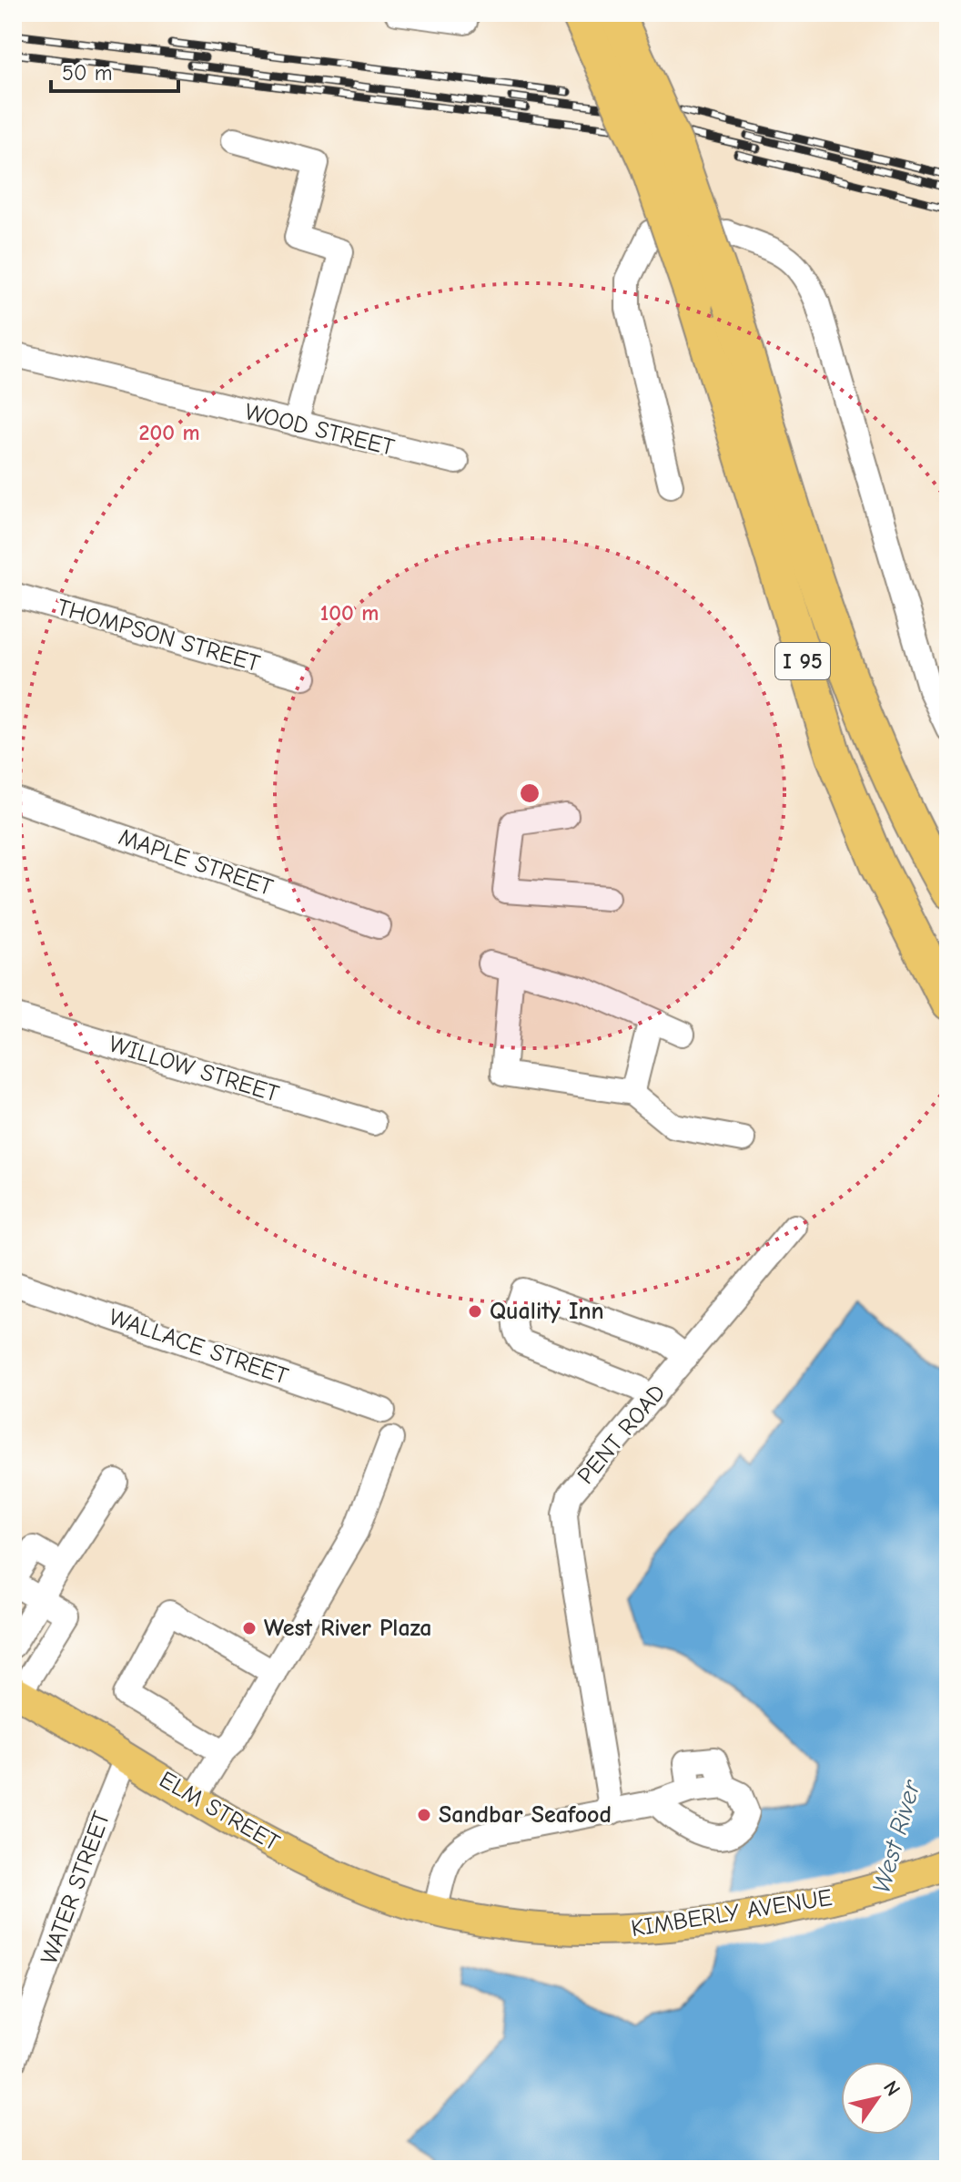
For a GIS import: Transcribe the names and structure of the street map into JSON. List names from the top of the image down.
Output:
{
  "streets": {
    "highway": ["I 95"],
    "main road": ["ELM STREET", "KIMBERLY AVENUE"],
    "street": [
      "WOOD STREET",
      "THOMPSON STREET",
      "MAPLE STREET",
      "WILLOW STREET",
      "WALLACE STREET",
      "PENT ROAD",
      "WATER STREET"
    ]
  },
  "crossings": [
    ["ELM STREET", "WATER STREET"],
    ["ELM STREET", "KIMBERLY AVENUE"]
  ],
  "water": ["West River"],
  "places": ["Quality Inn", "West River Plaza", "Sandbar Seafood"],
  "scale_bar": "50 m",
  "north": "top right",
  "rings": ["200 m", "100 m"]
}
